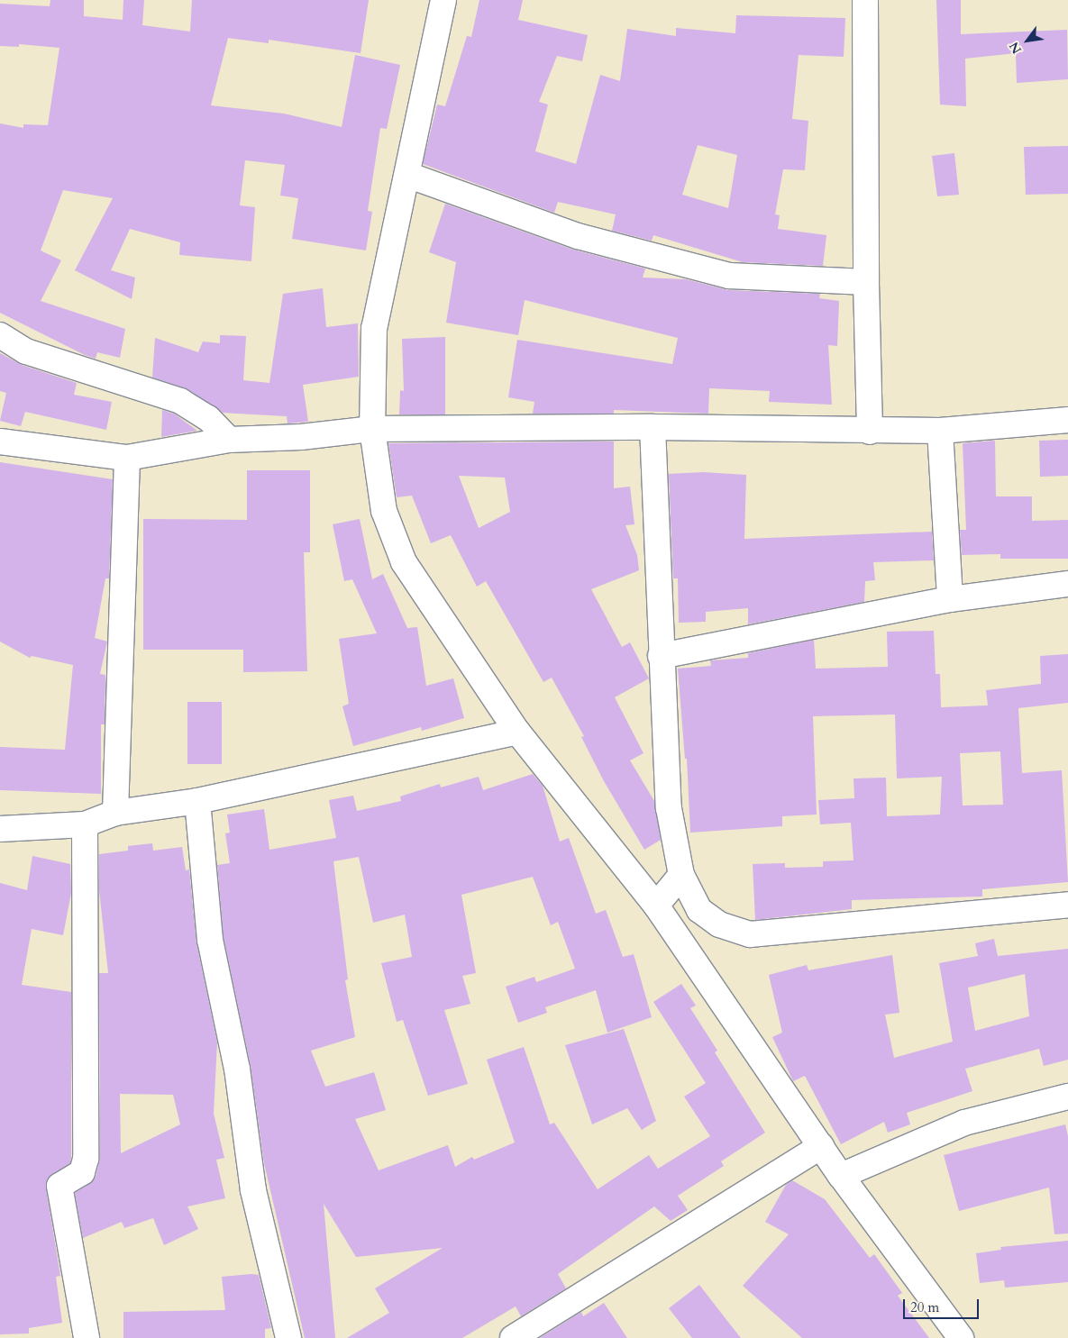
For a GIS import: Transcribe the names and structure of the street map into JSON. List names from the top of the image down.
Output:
{
  "scale_bar": "20 m",
  "north": "bottom left"
}
